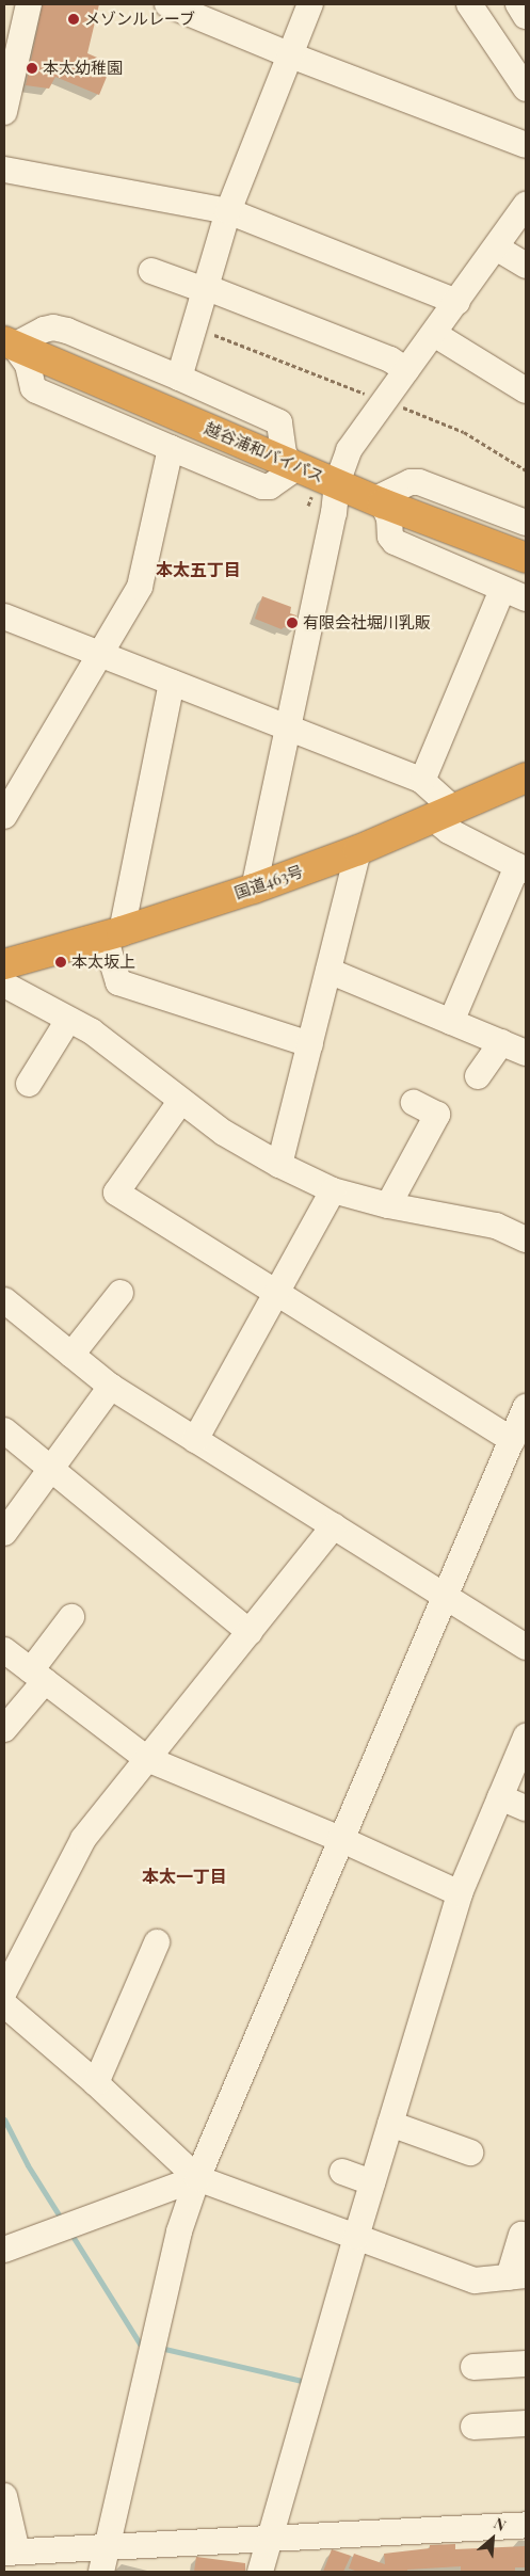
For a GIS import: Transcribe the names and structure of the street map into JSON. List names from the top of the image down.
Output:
{
  "streets": {
    "highway": ["越谷浦和バイパス", "国道463号"]
  },
  "districts": ["本太五丁目", "本太一丁目"],
  "places": [
    "メゾンルレーブ",
    "本太幼稚園",
    "有限会社堀川乳販",
    "本太坂上"
  ],
  "north": "top right"
}
